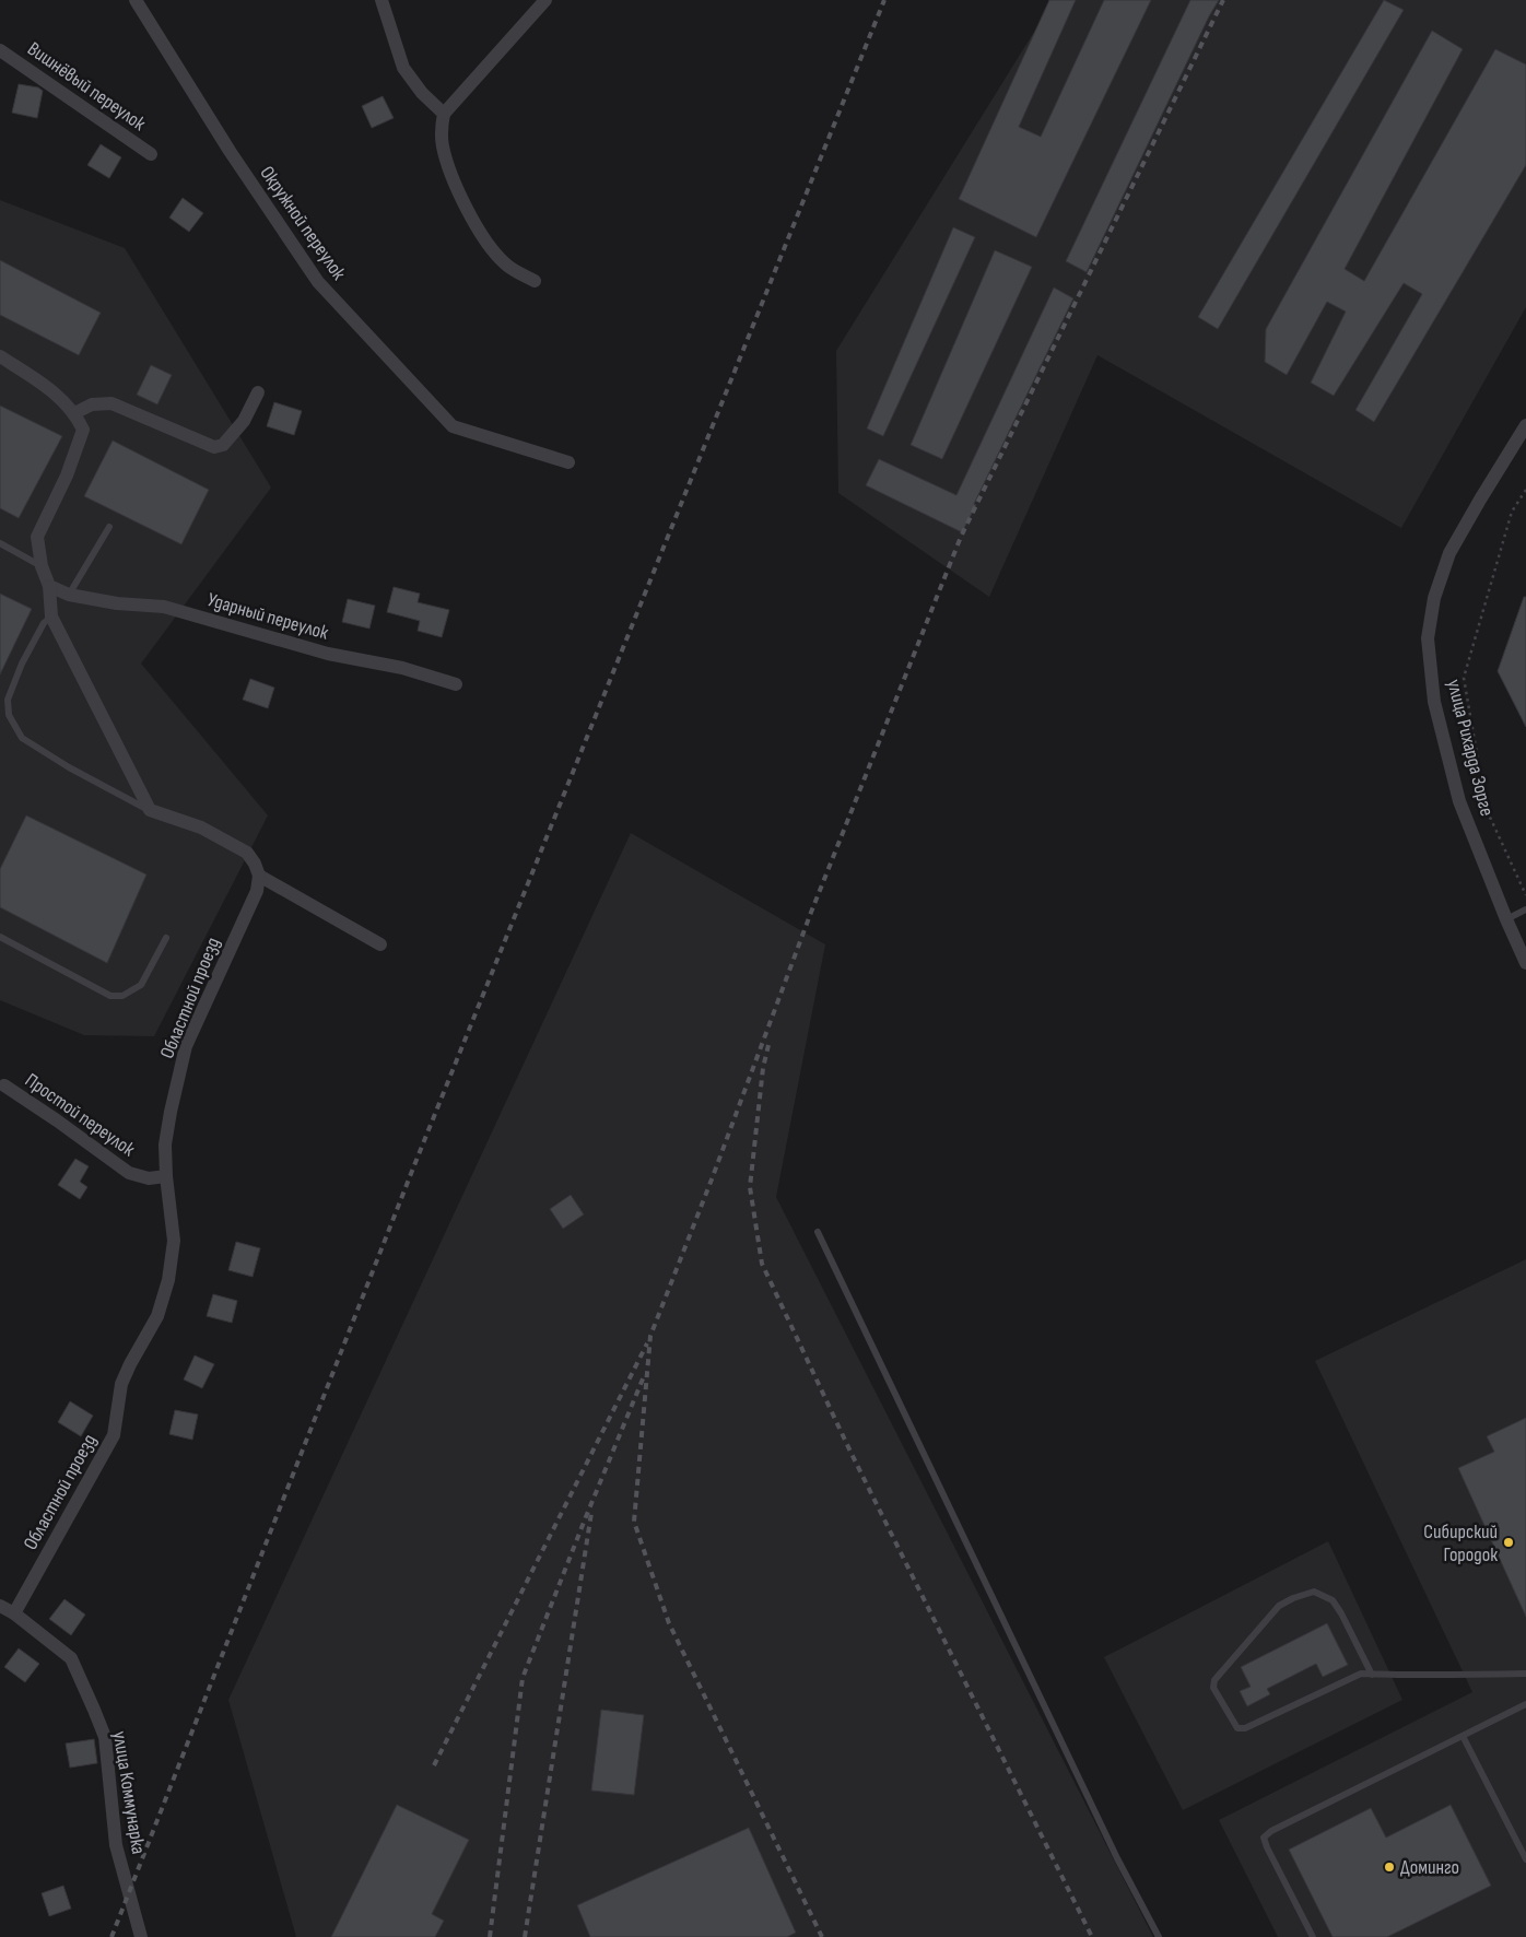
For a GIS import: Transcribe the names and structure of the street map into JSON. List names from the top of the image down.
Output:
{
  "streets": {
    "street": [
      "Вишнёвый переулок",
      "Окружной переулок",
      "Ударный переулок",
      "улица Рихарда Зорге",
      "Областной проезд",
      "Простой переулок",
      "улица Коммунарка"
    ]
  },
  "crossings": [
    ["Областной проезд", "Простой переулок"],
    ["Областной проезд", "улица Коммунарка"]
  ],
  "places": ["Сибирский Городок", "Доминго"]
}
